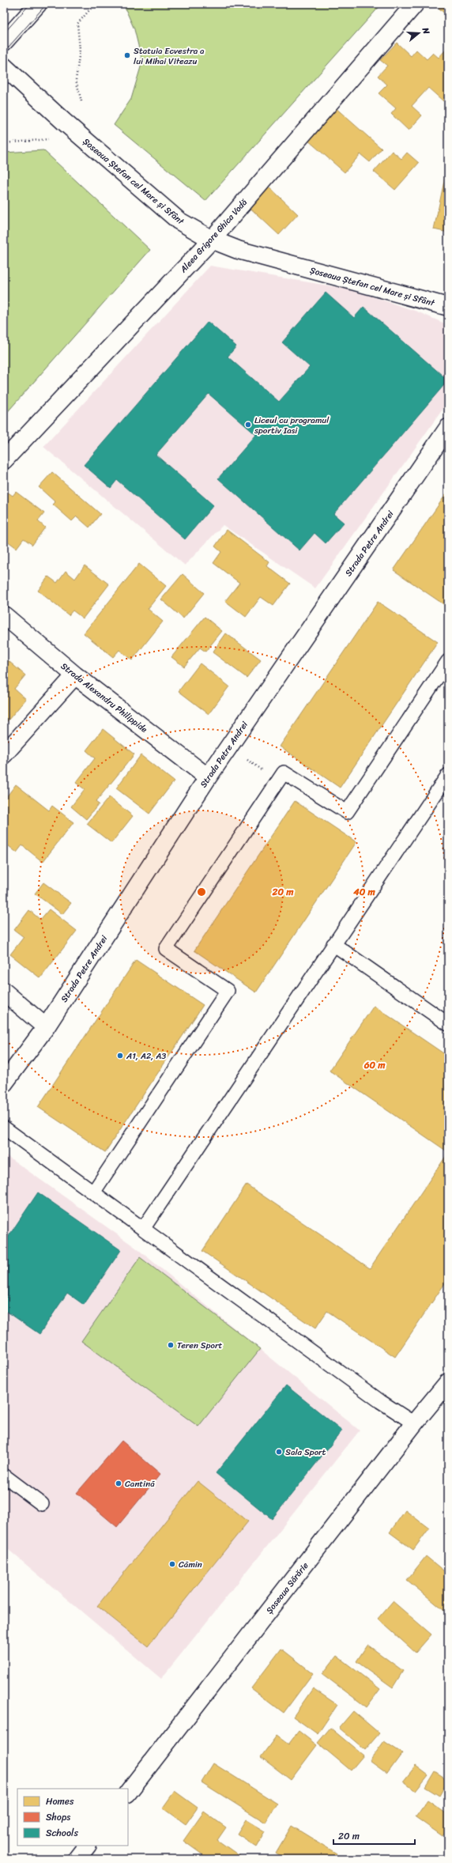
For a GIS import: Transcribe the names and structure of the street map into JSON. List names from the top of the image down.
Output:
{
  "streets": {
    "street": [
      "Șoseaua Ștefan cel Mare și Sfânt",
      "Aleea Grigore Ghica Vodă",
      "Strada Petre Andrei",
      "Strada Alexandru Philippide",
      "Șoseaua Sărărie"
    ]
  },
  "crossings": [
    ["Șoseaua Ștefan cel Mare și Sfânt", "Aleea Grigore Ghica Vodă"],
    ["Strada Petre Andrei", "Strada Alexandru Philippide"]
  ],
  "places": [
    "Statuia Ecvestra a lui Mihai Viteazu",
    "Liceul cu programul sportiv Iasi",
    "A1, A2, A3",
    "Teren Sport",
    "Sala Sport",
    "Cantină",
    "Cămin"
  ],
  "legend": ["Homes", "Shops", "Schools"],
  "scale_bar": "20 m",
  "north": "right",
  "rings": ["20 m", "40 m", "60 m"]
}
